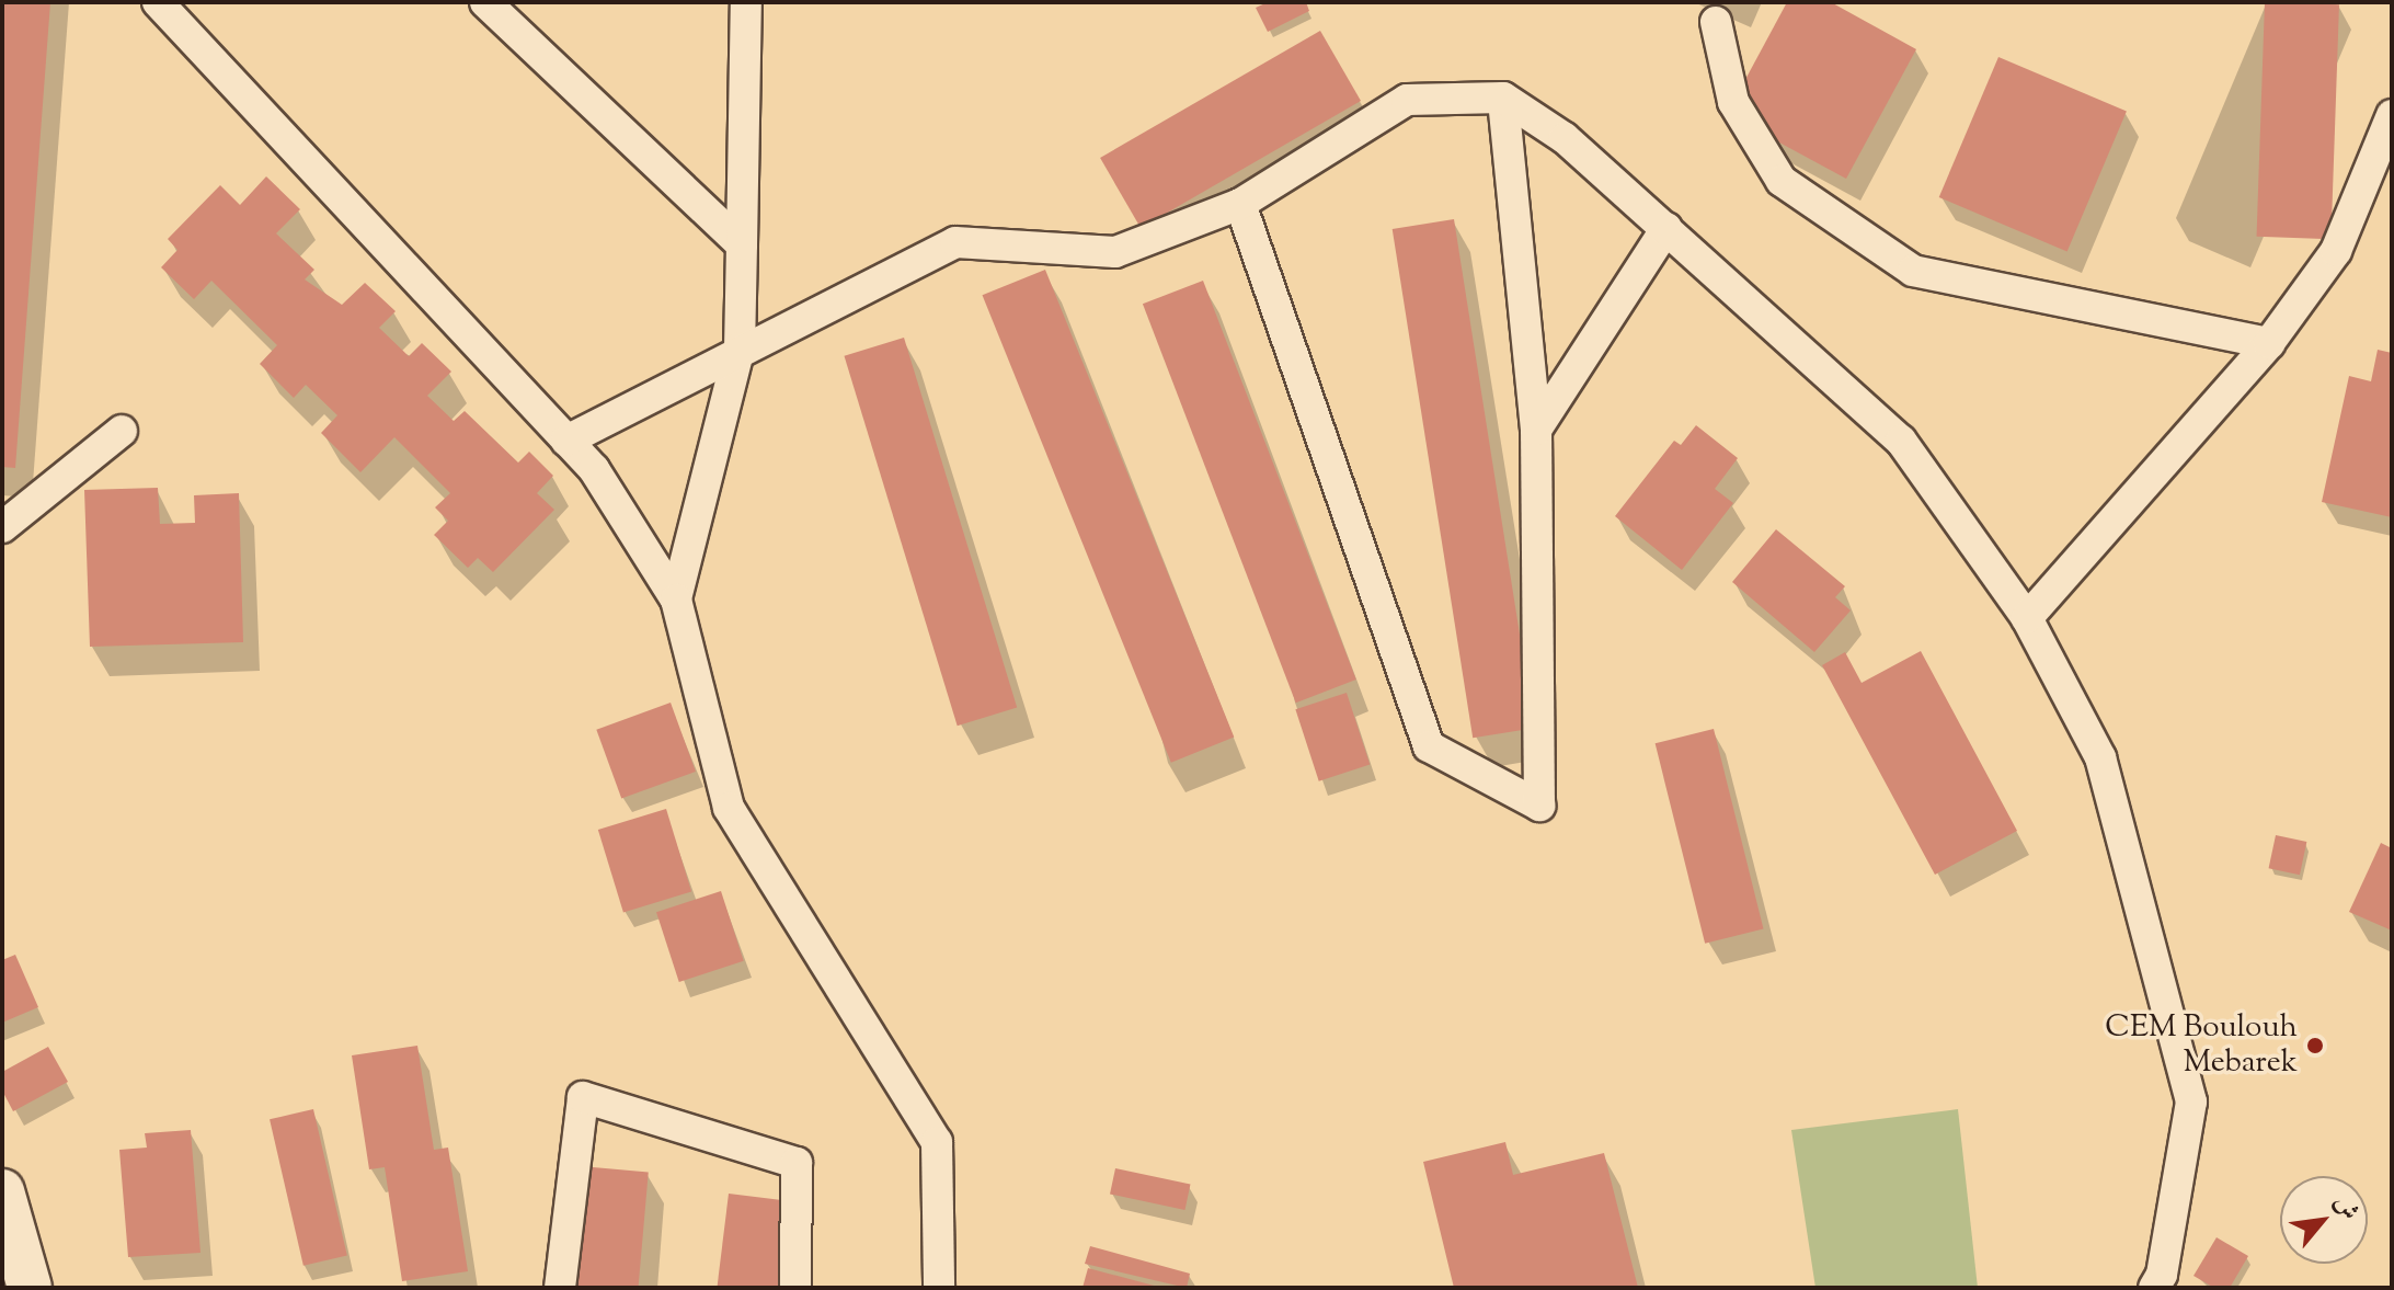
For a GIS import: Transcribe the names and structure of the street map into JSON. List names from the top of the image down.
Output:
{
  "places": ["CEM Boulouh Mebarek"],
  "north": "top right"
}
